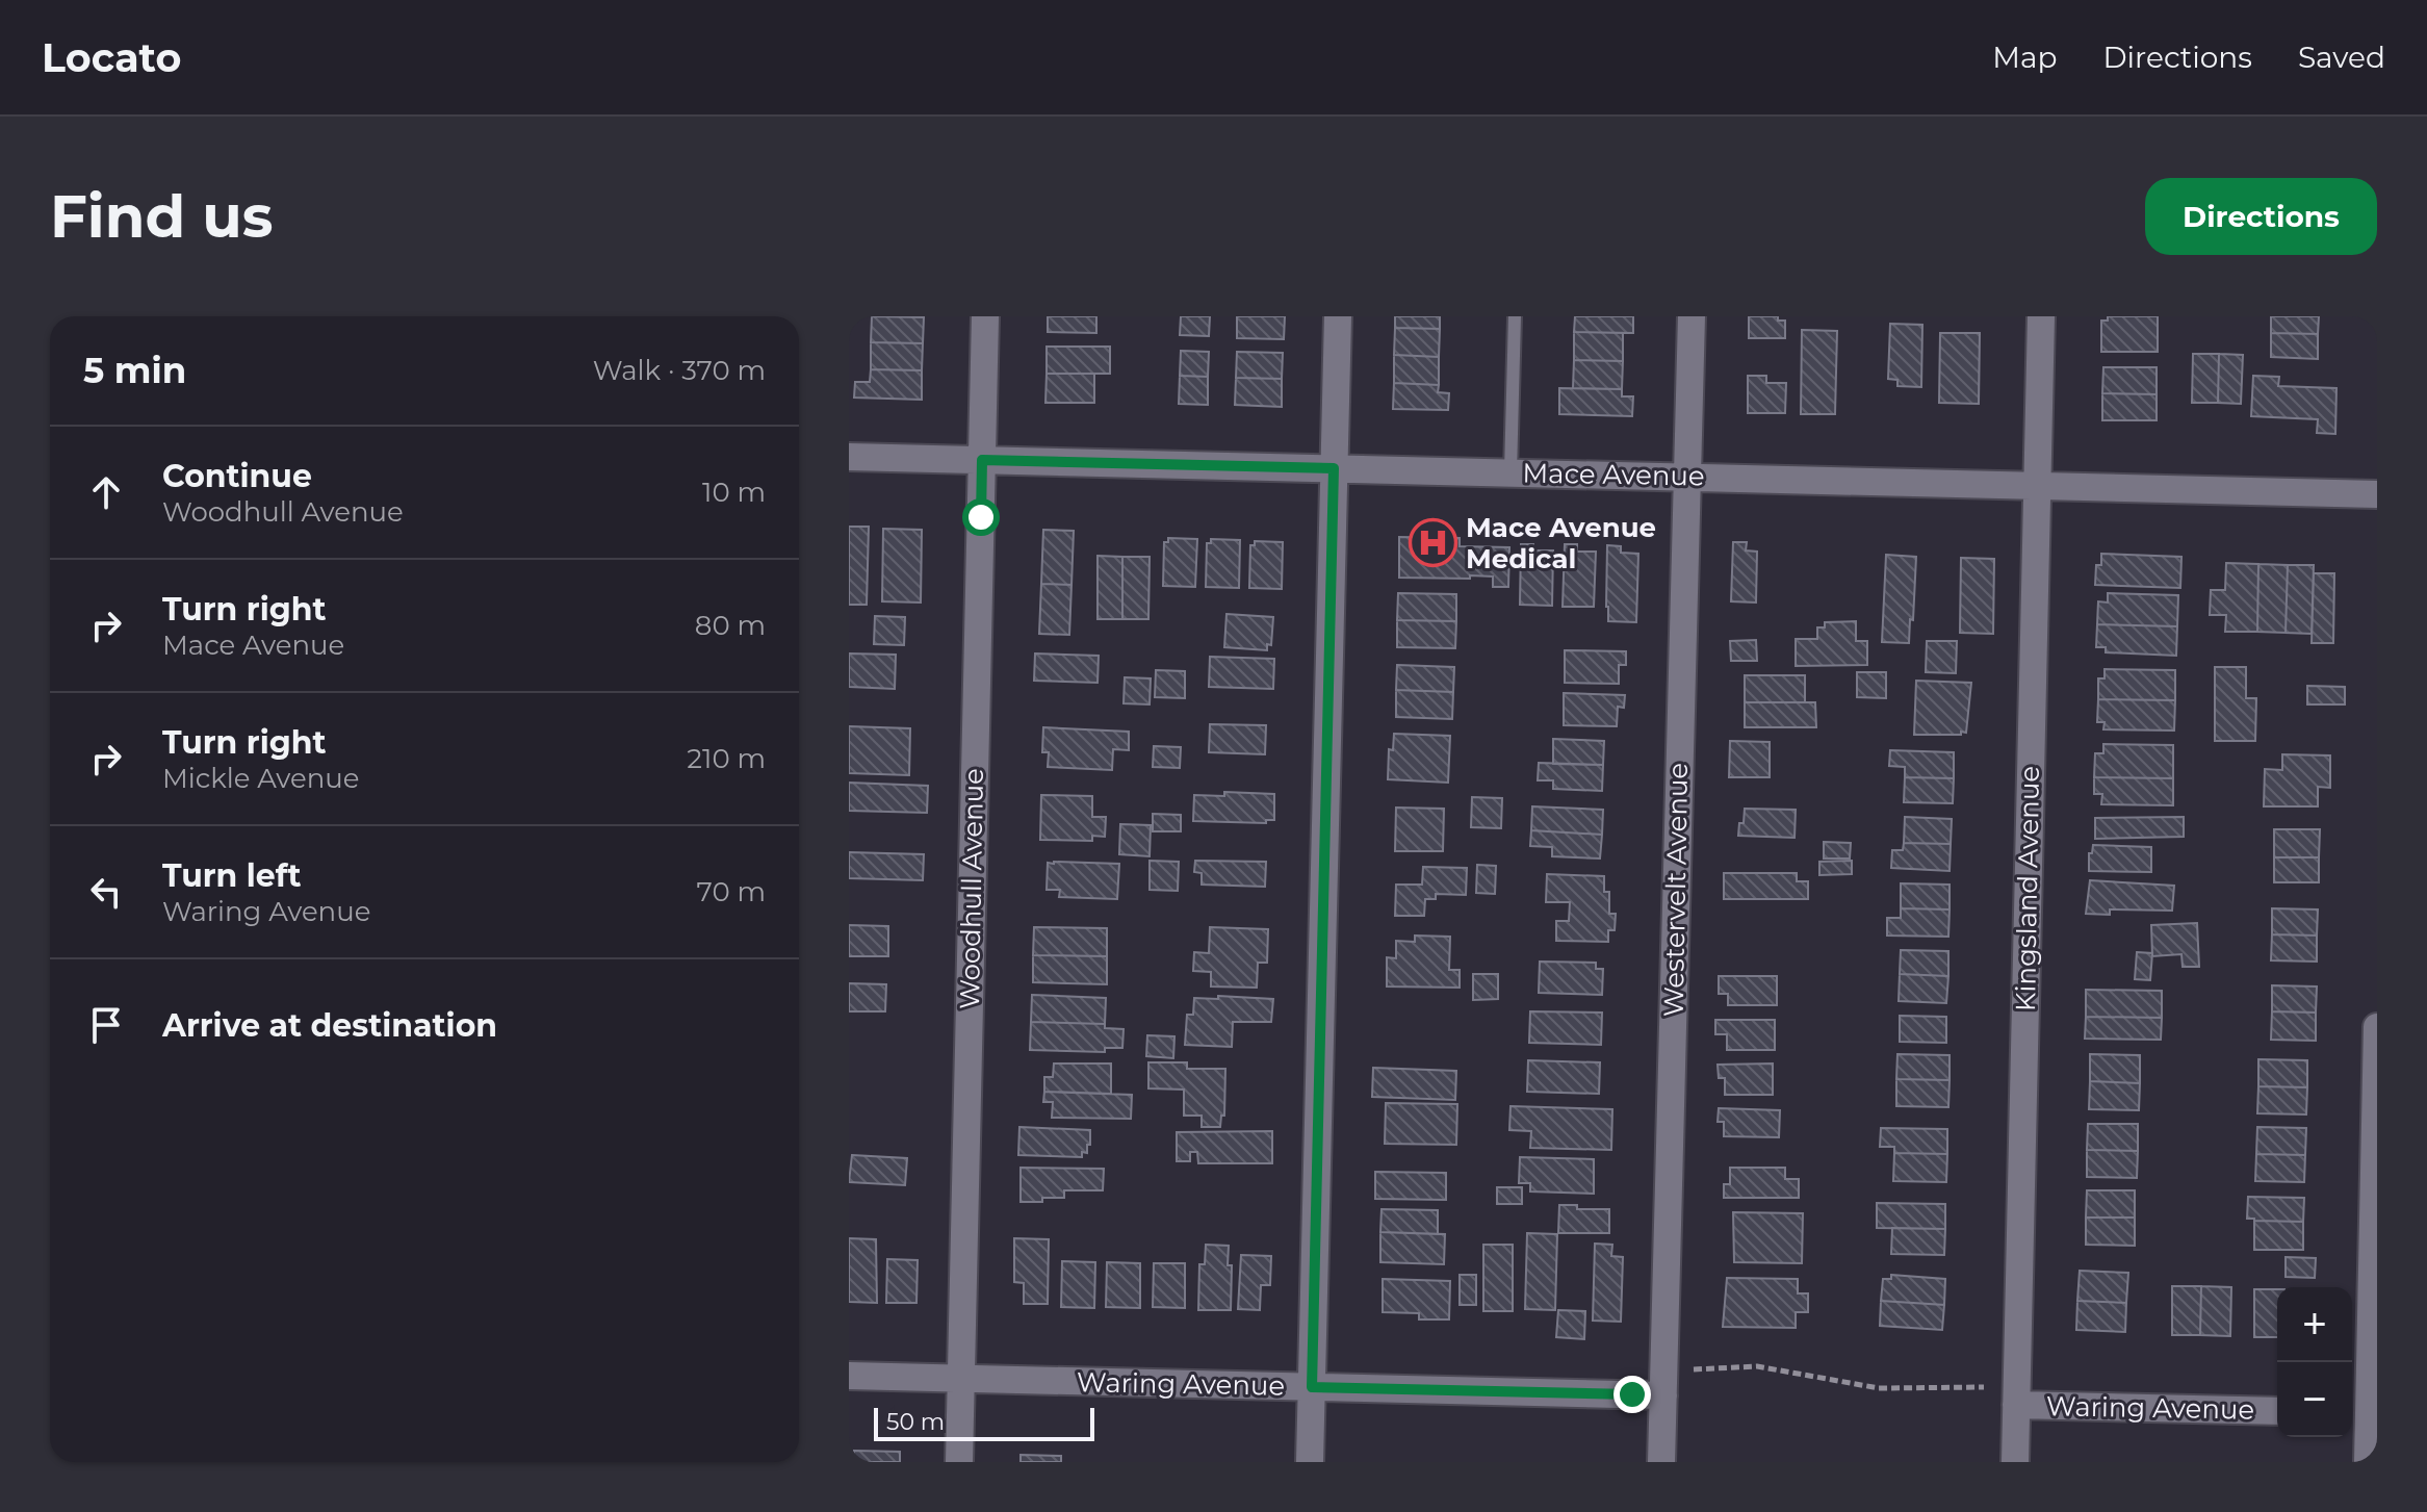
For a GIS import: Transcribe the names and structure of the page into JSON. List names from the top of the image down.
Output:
{
  "streets": {
    "street": [
      "Mace Avenue",
      "Woodhull Avenue",
      "Kingsland Avenue",
      "Westervelt Avenue",
      "Waring Avenue"
    ]
  },
  "crossings": [
    ["Mace Avenue", "Woodhull Avenue"],
    ["Mace Avenue", "Kingsland Avenue"],
    ["Mace Avenue", "Westervelt Avenue"],
    ["Woodhull Avenue", "Waring Avenue"],
    ["Kingsland Avenue", "Waring Avenue"],
    ["Westervelt Avenue", "Waring Avenue"]
  ],
  "places": {
    "hospital": ["Mace Avenue Medical"]
  },
  "scale_bar": "50 m",
  "page": {
    "header": "Locato",
    "nav": ["Map", "Directions", "Saved"],
    "buttons": "Directions",
    "title": "Find us",
    "heading": ["5 min", "Walk · 370 m"],
    "list": [
      ["Continue", "Woodhull Avenue", "10 m"],
      ["Turn right", "Mace Avenue", "80 m"],
      ["Turn right", "Mickle Avenue", "210 m"],
      ["Turn left", "Waring Avenue", "70 m"],
      "Arrive at destination"
    ],
    "map_buttons": ["+", "−"],
    "scale": "50 m"
  }
}
